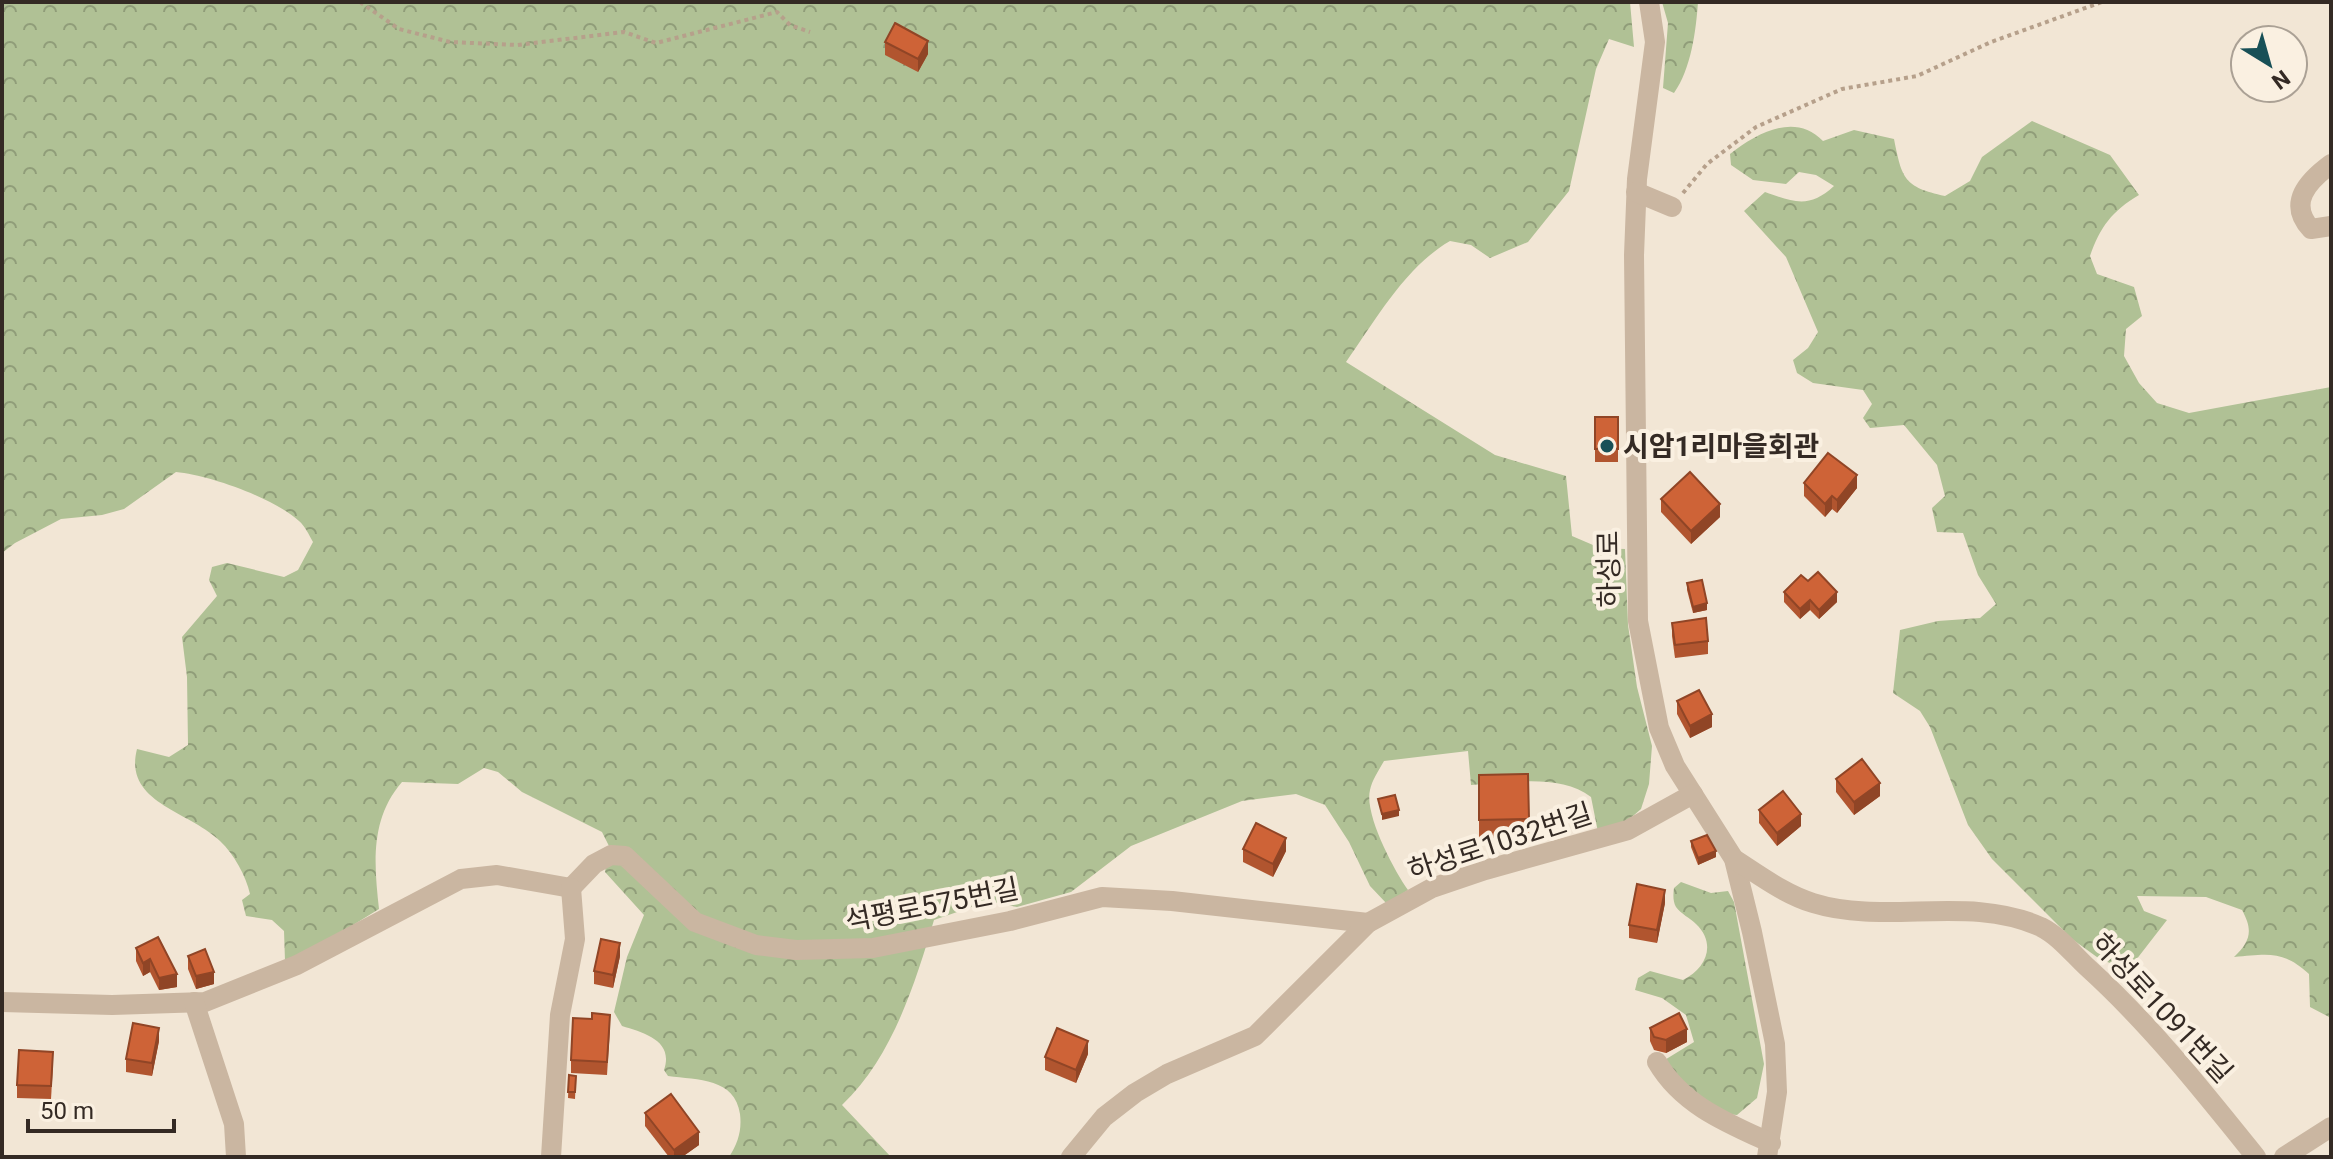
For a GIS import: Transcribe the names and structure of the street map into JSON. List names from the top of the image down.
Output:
{
  "streets": {
    "street": [
      "하성로",
      "하성로1032번길",
      "석평로575번길",
      "하성로1091번길"
    ]
  },
  "crossings": [
    ["하성로", "하성로1032번길"],
    ["하성로", "하성로1091번길"],
    ["하성로1032번길", "석평로575번길"]
  ],
  "places": ["시암1리마을회관"],
  "scale_bar": "50 m",
  "north": "bottom right"
}
